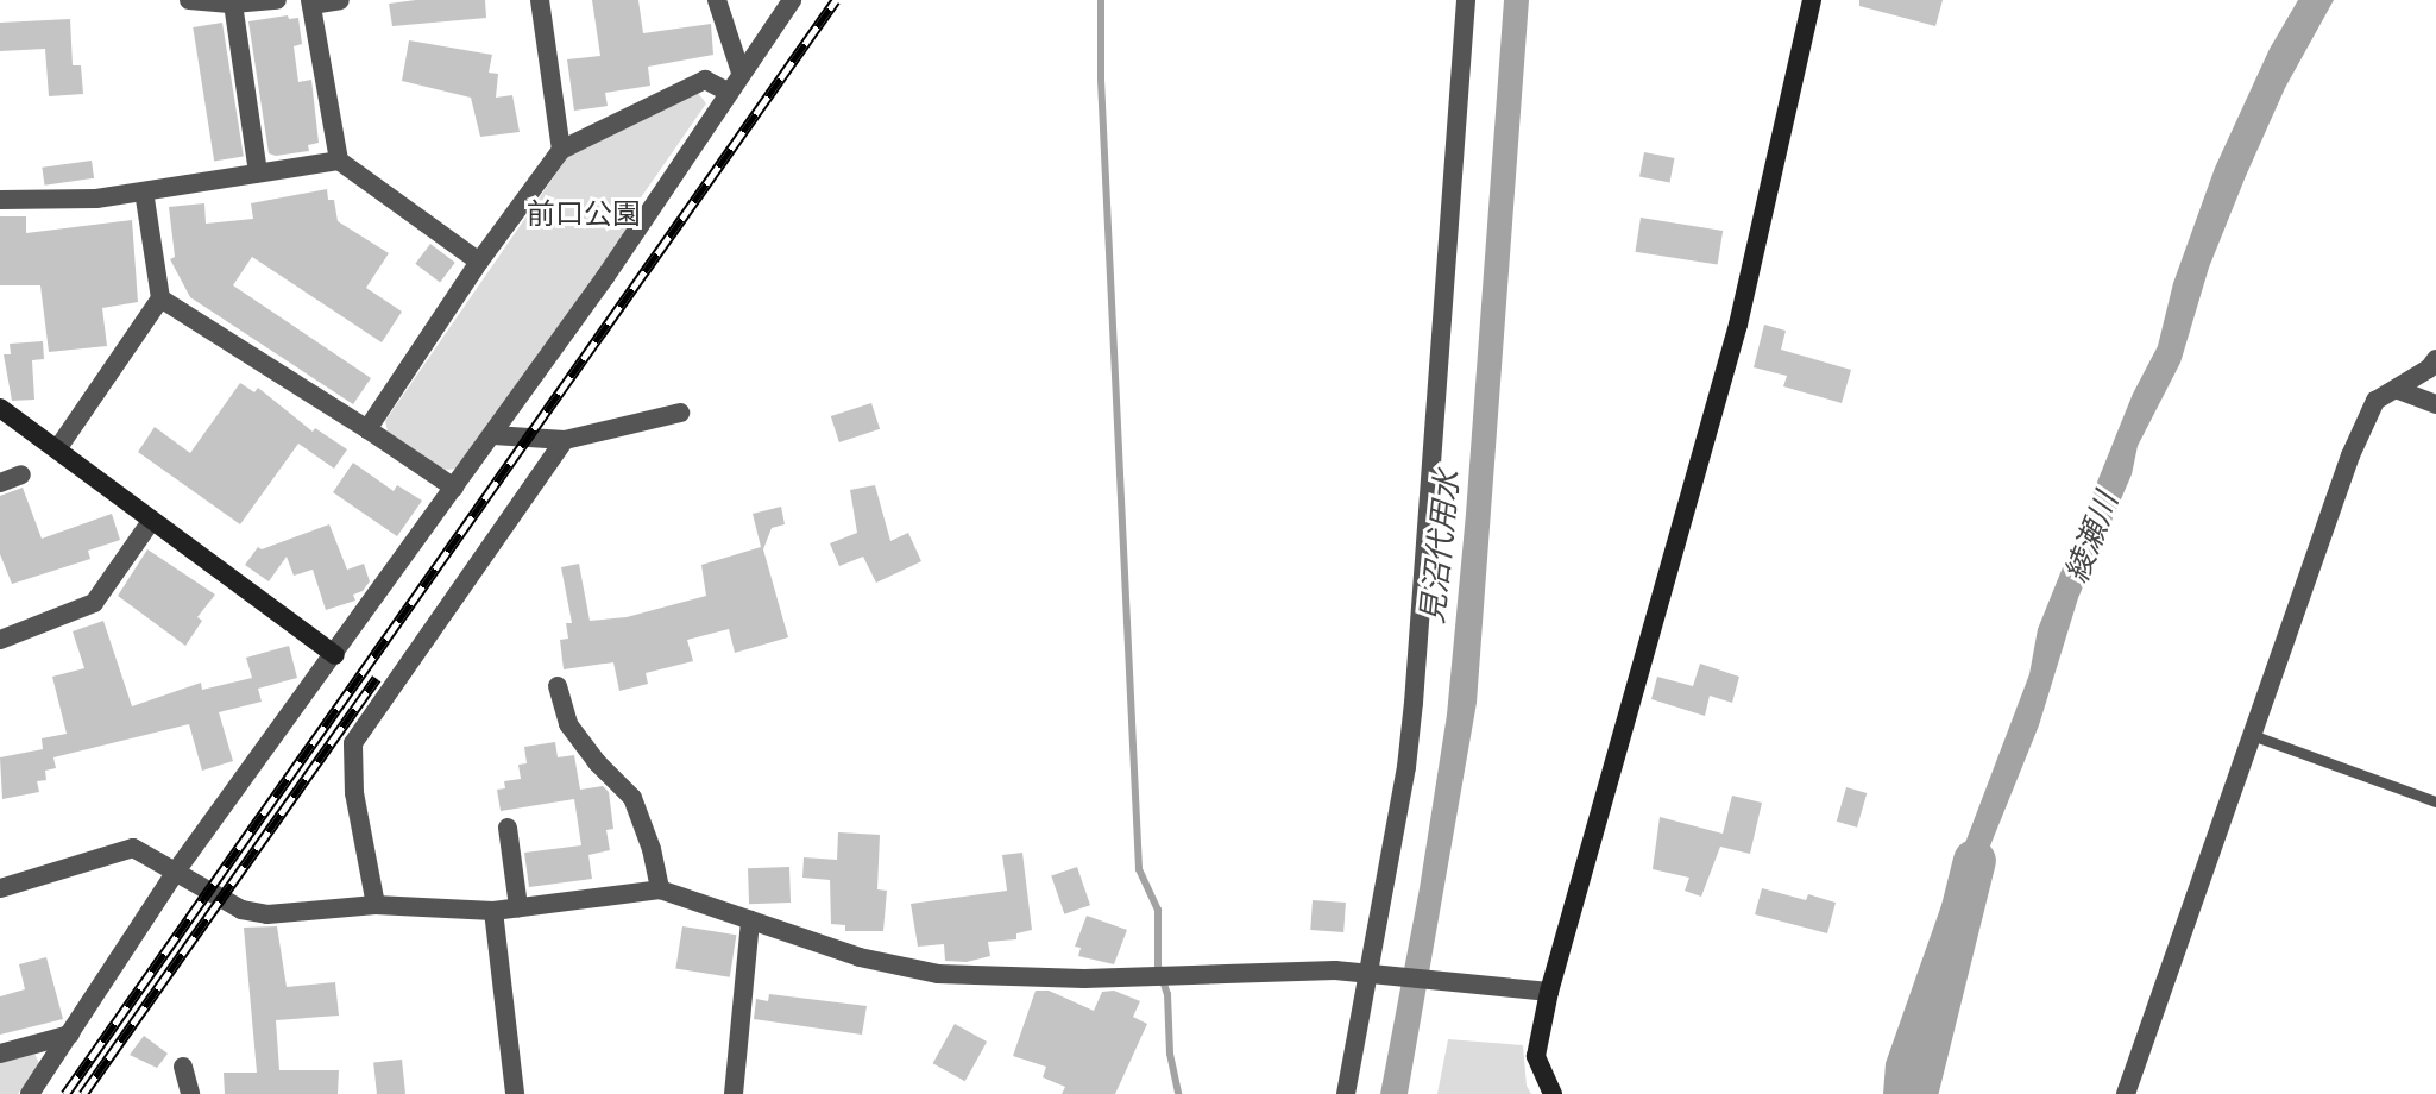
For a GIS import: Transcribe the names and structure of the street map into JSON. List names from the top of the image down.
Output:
{
  "water": ["綾瀬川", "見沼代用水"],
  "parks": ["前口公園"]
}
